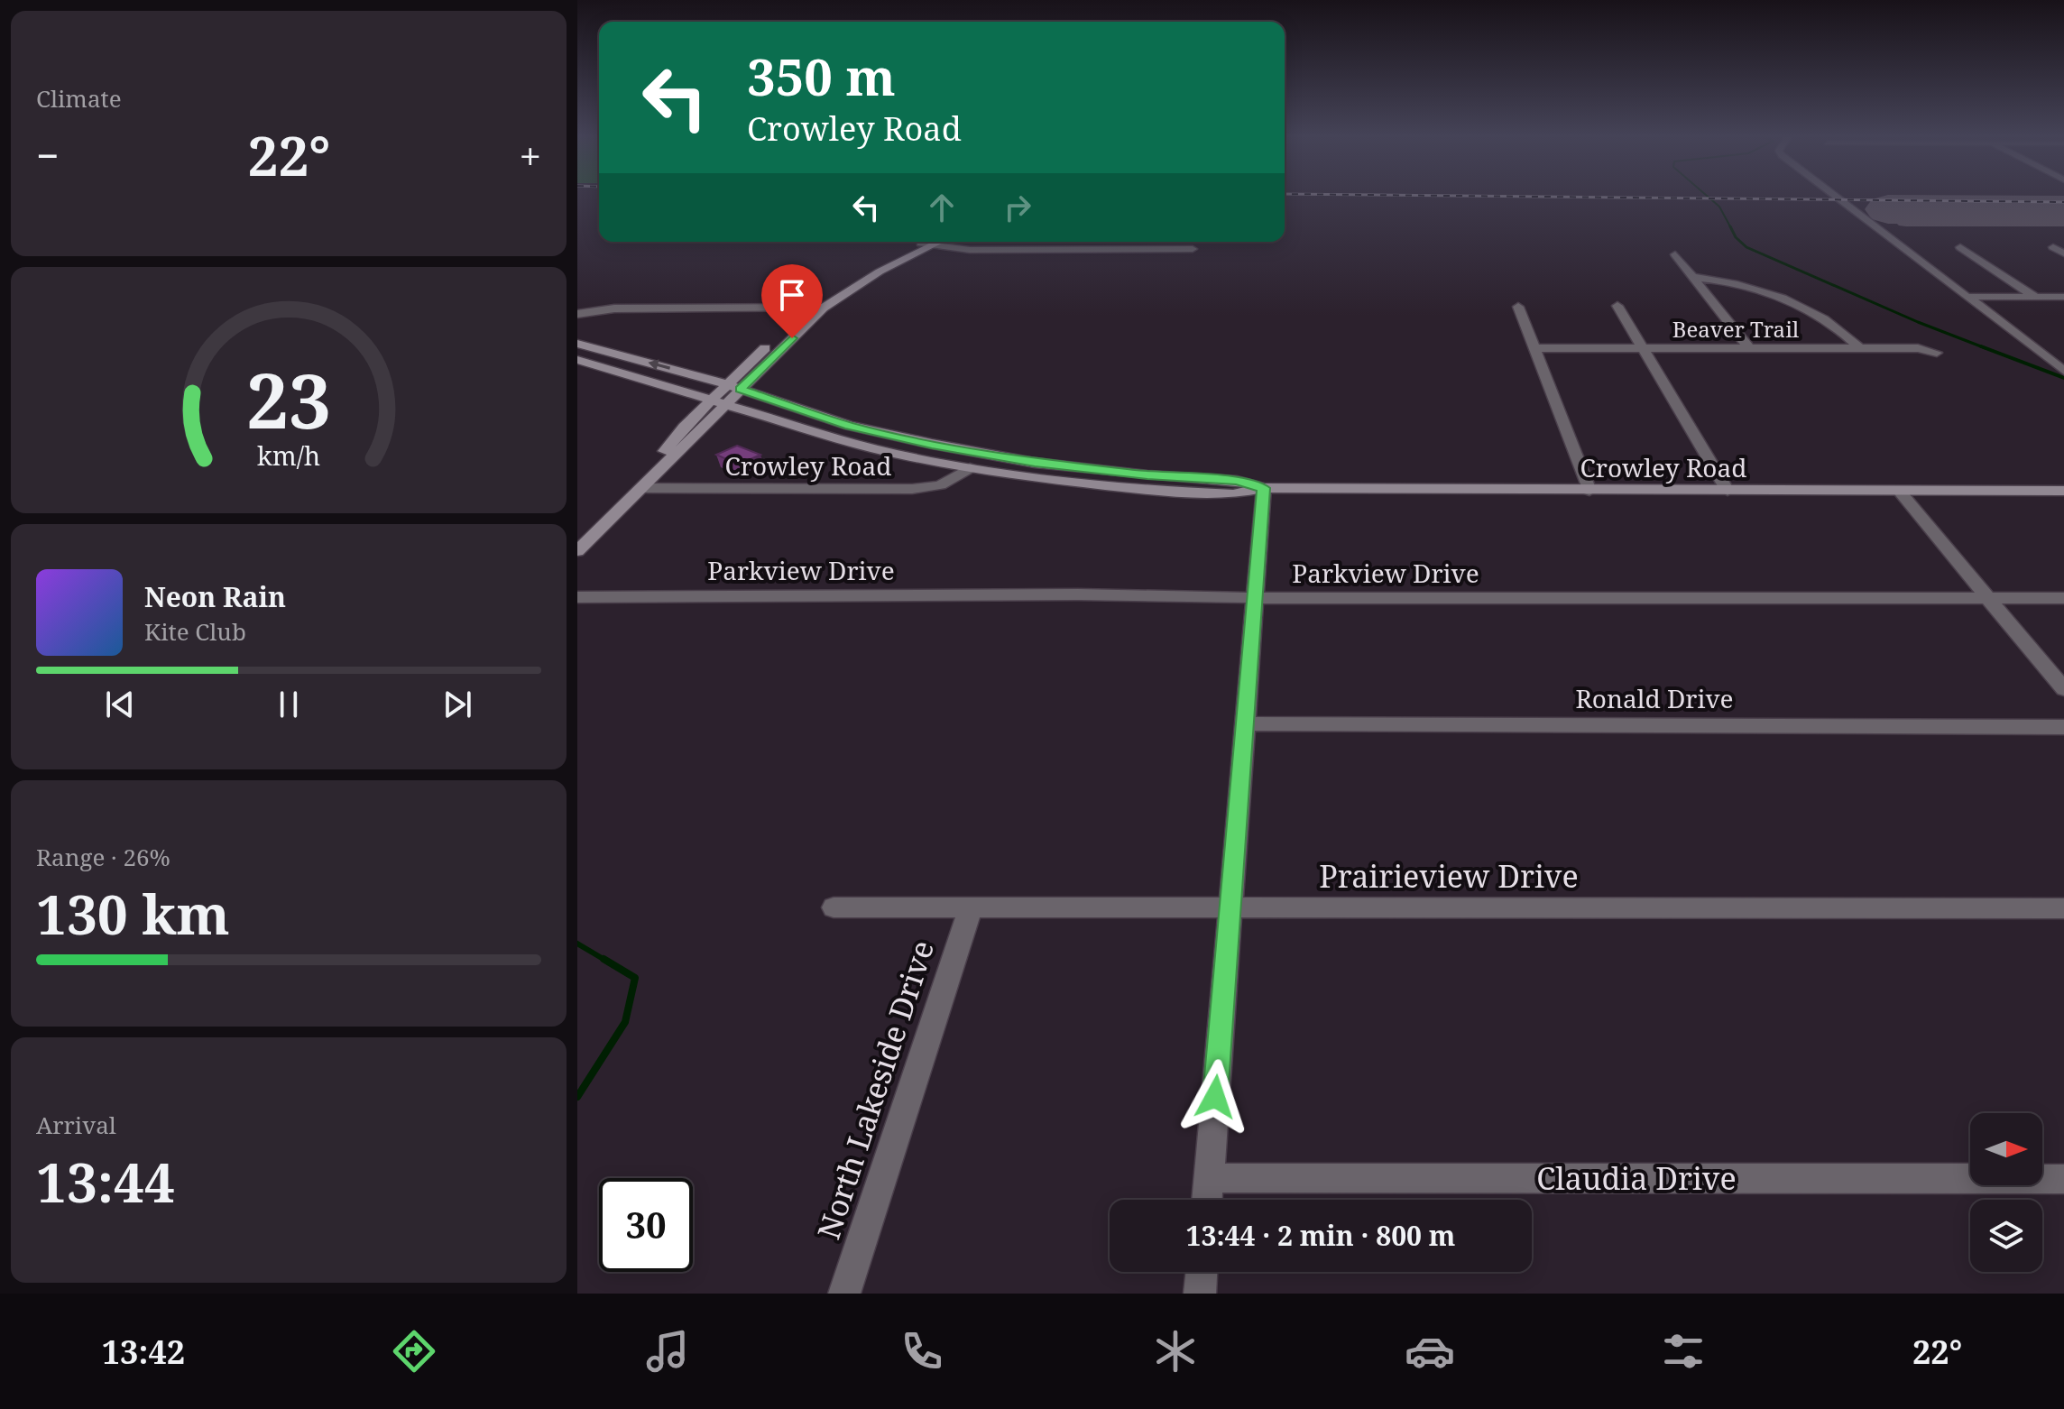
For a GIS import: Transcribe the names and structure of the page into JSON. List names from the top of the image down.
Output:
{
  "streets": {
    "main road": ["Crowley Road"],
    "street": [
      "Beaver Trail",
      "Parkview Drive",
      "Ronald Drive",
      "Prairieview Drive",
      "North Lakeside Drive",
      "Claudia Drive"
    ]
  },
  "crossings": [
    ["Prairieview Drive", "North Lakeside Drive"]
  ],
  "north": "right",
  "page": {
    "tile": [
      "Climate",
      ["Range · 26%", "130 km"],
      ["Arrival", "13:44"]
    ],
    "turn": ["350 m", "Crowley Road"],
    "heat": ["−", "22°", "+"],
    "song": ["Neon Rain", "Kite Club"],
    "limit": "30",
    "trip": "13:44 · 2 min · 800 m",
    "tabs": ["13:42", "22°"],
    "gauge": ["23", "km/h"]
  }
}
